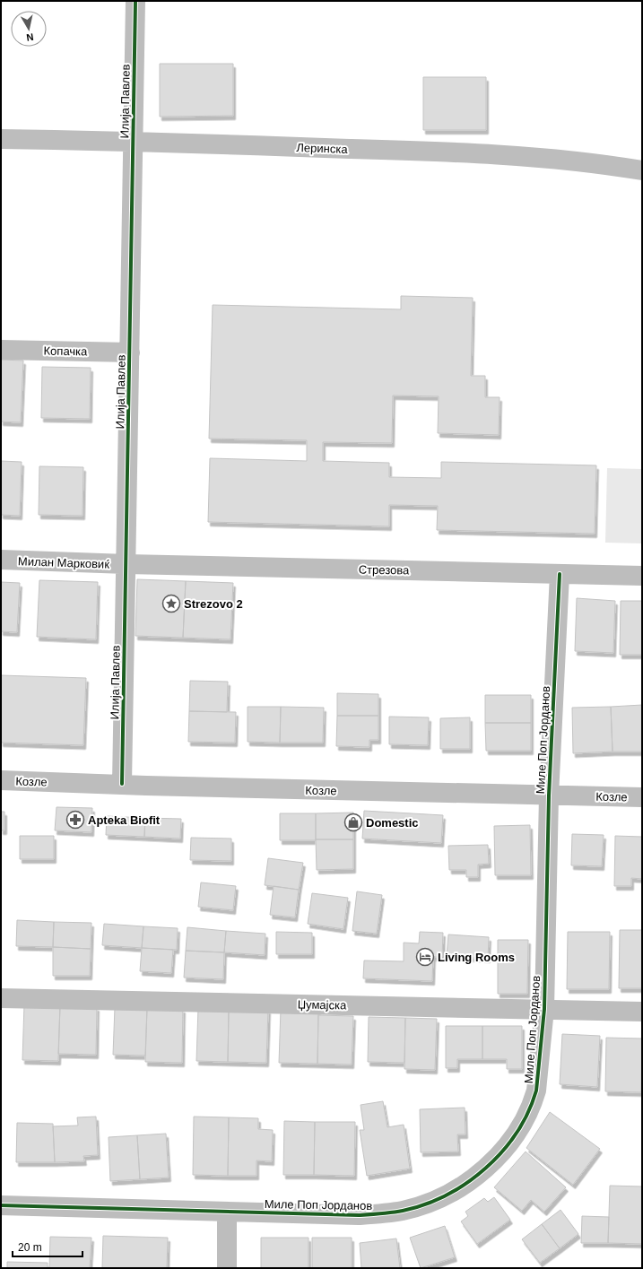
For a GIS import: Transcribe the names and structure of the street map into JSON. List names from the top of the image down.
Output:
{
  "streets": {
    "street": [
      "Илија Павлев",
      "Леринска",
      "Копачка",
      "Милан Марковиќ",
      "Стрезова",
      "Миле Поп Јорданов",
      "Козле",
      "Џумајска"
    ]
  },
  "crossings": [
    ["Илија Павлев", "Леринска"],
    ["Илија Павлев", "Копачка"],
    ["Илија Павлев", "Милан Марковиќ"],
    ["Илија Павлев", "Стрезова"],
    ["Илија Павлев", "Козле"],
    ["Милан Марковиќ", "Стрезова"],
    ["Стрезова", "Миле Поп Јорданов"],
    ["Миле Поп Јорданов", "Козле"],
    ["Миле Поп Јорданов", "Џумајска"]
  ],
  "places": {
    "place": ["Strezovo 2"],
    "pharmacy": ["Apteka Biofit"],
    "shop": ["Domestic"],
    "hotel": ["Living Rooms"]
  },
  "scale_bar": "20 m",
  "north": "bottom"
}
